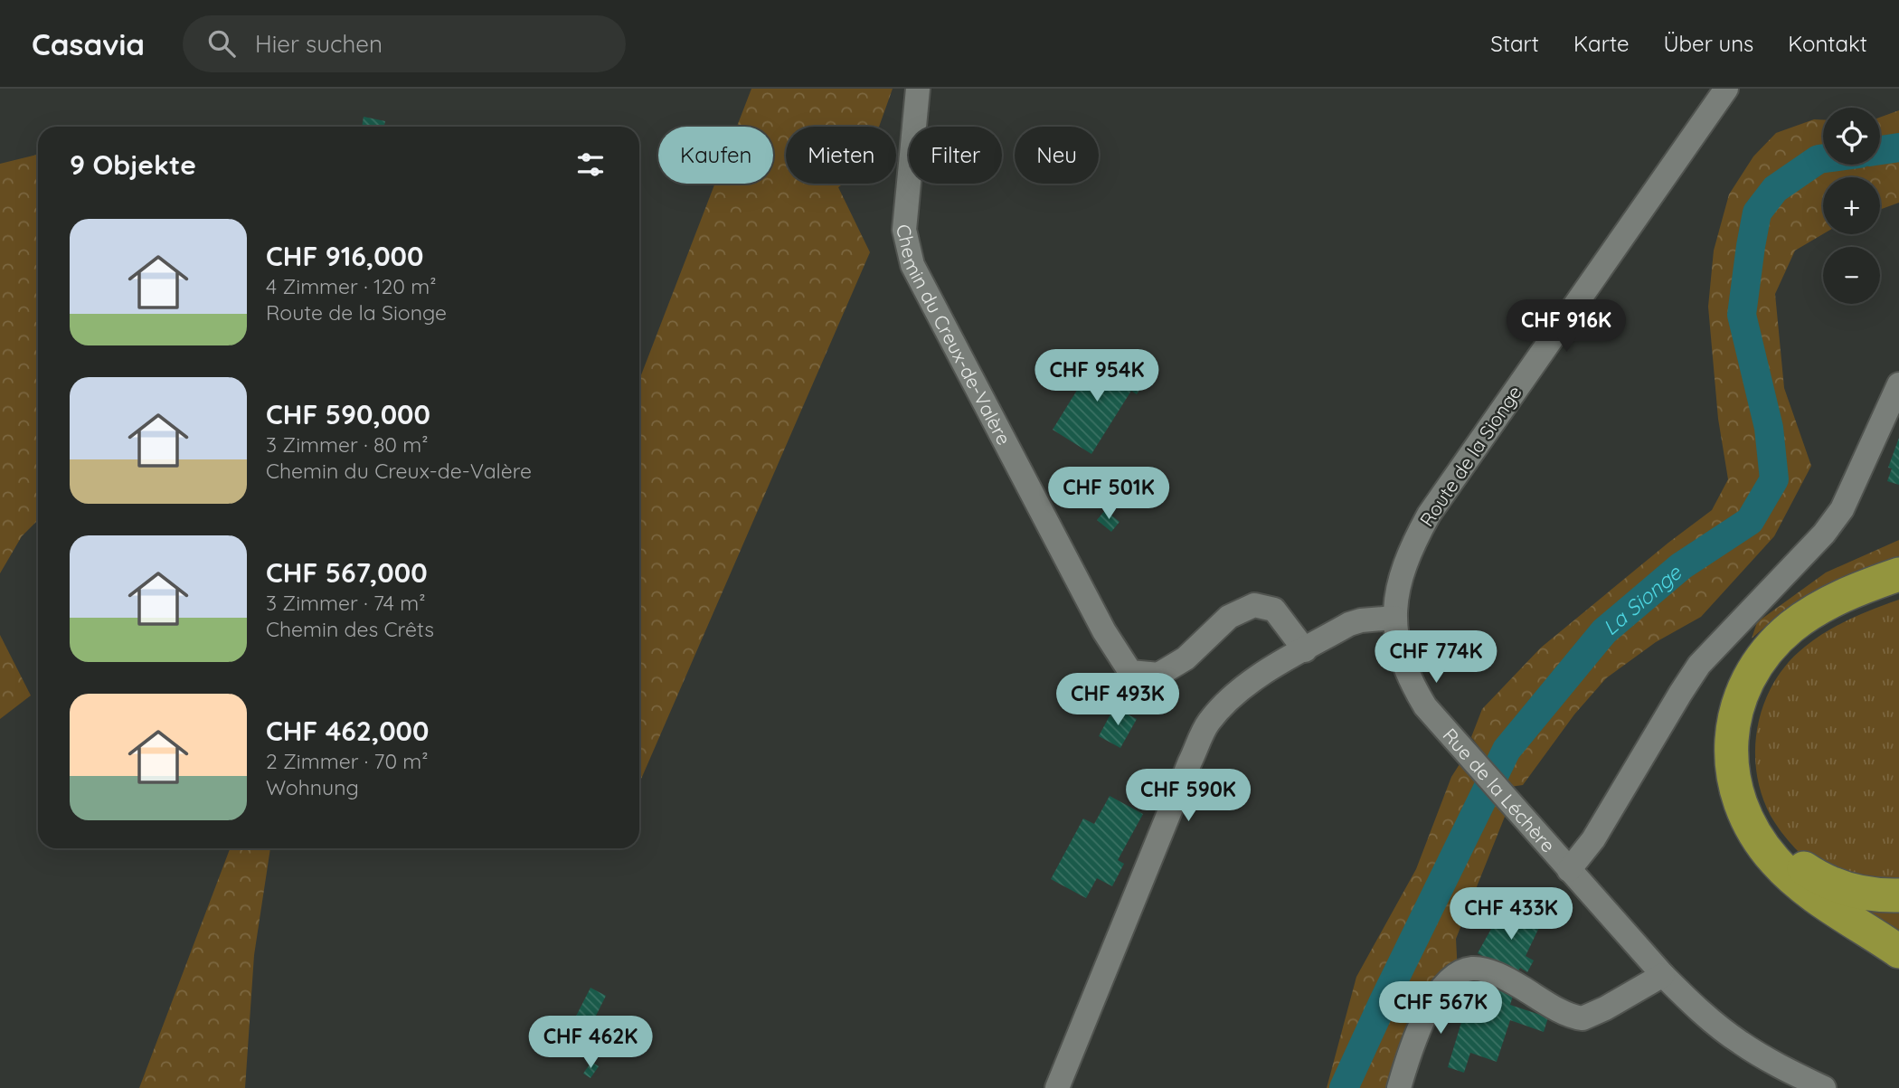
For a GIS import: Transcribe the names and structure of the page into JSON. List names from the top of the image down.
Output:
{
  "streets": {
    "street": ["Chemin du Creux-de-Valère", "Route de la Sionge", "Rue de la Léchère"]
  },
  "crossings": [
    ["Route de la Sionge", "Rue de la Léchère"]
  ],
  "water": ["La Sionge"],
  "page": {
    "header": "Casavia",
    "search": "Hier suchen",
    "nav": [
      "Start",
      "Karte",
      "Über uns",
      "Kontakt"
    ],
    "map_buttons": ["+", "−"],
    "chip": [
      "Kaufen",
      "Mieten",
      "Filter",
      "Neu"
    ],
    "heading": "9 Objekte",
    "list": [
      {
        "name": "CHF 916,000",
        "note": "4 Zimmer · 120 m² · Route de la Sionge"
      },
      {
        "name": "CHF 590,000",
        "note": "3 Zimmer · 80 m² · Chemin du Creux-de-Valère"
      },
      {
        "name": "CHF 567,000",
        "note": "3 Zimmer · 74 m² · Chemin des Crêts"
      },
      {
        "name": "CHF 462,000",
        "note": "2 Zimmer · 70 m² · Wohnung"
      }
    ],
    "price": [
      "CHF 916K",
      "CHF 954K",
      "CHF 501K",
      "CHF 774K",
      "CHF 493K",
      "CHF 590K",
      "CHF 433K",
      "CHF 567K",
      "CHF 462K"
    ]
  }
}
